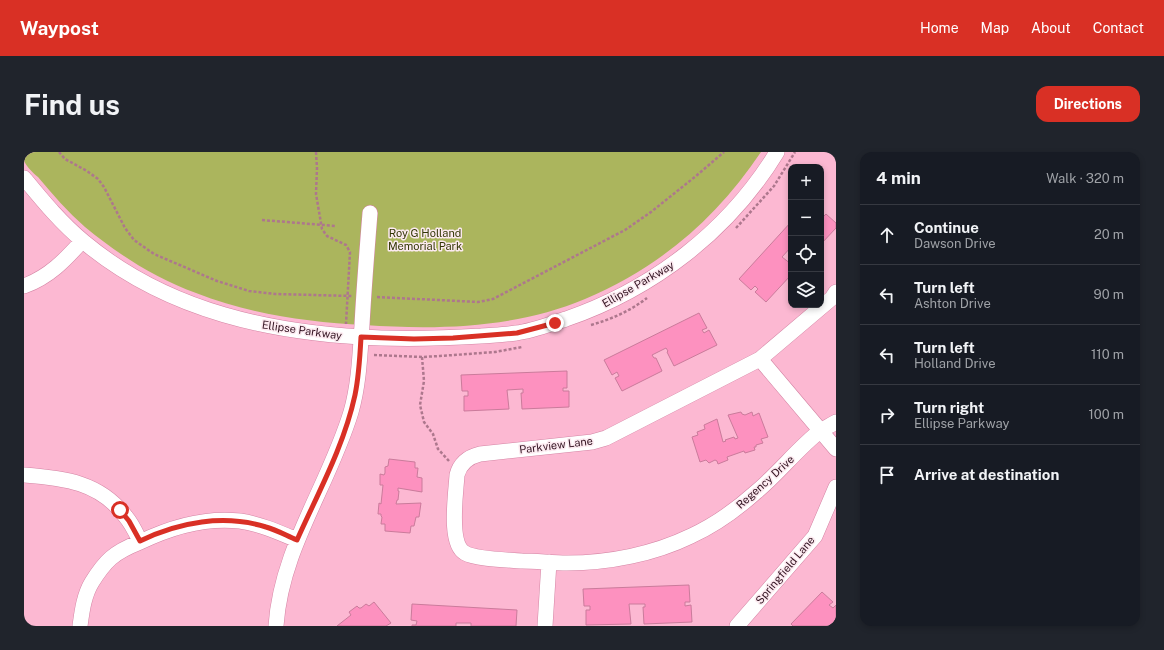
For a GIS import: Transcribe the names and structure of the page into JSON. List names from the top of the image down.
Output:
{
  "streets": {
    "street": [
      "Ellipse Parkway",
      "Parkview Lane",
      "Regency Drive",
      "Springfield Lane"
    ]
  },
  "crossings": [
    ["Parkview Lane", "Regency Drive"]
  ],
  "parks": ["Roy G Holland Memorial Park"],
  "page": {
    "header": "Waypost",
    "nav": [
      "Home",
      "Map",
      "About",
      "Contact"
    ],
    "buttons": "Directions",
    "title": "Find us",
    "heading": ["4 min", "Walk · 320 m"],
    "map_buttons": ["+", "−"],
    "list": [
      ["Continue", "Dawson Drive", "20 m"],
      ["Turn left", "Ashton Drive", "90 m"],
      ["Turn left", "Holland Drive", "110 m"],
      ["Turn right", "Ellipse Parkway", "100 m"],
      "Arrive at destination"
    ]
  }
}
